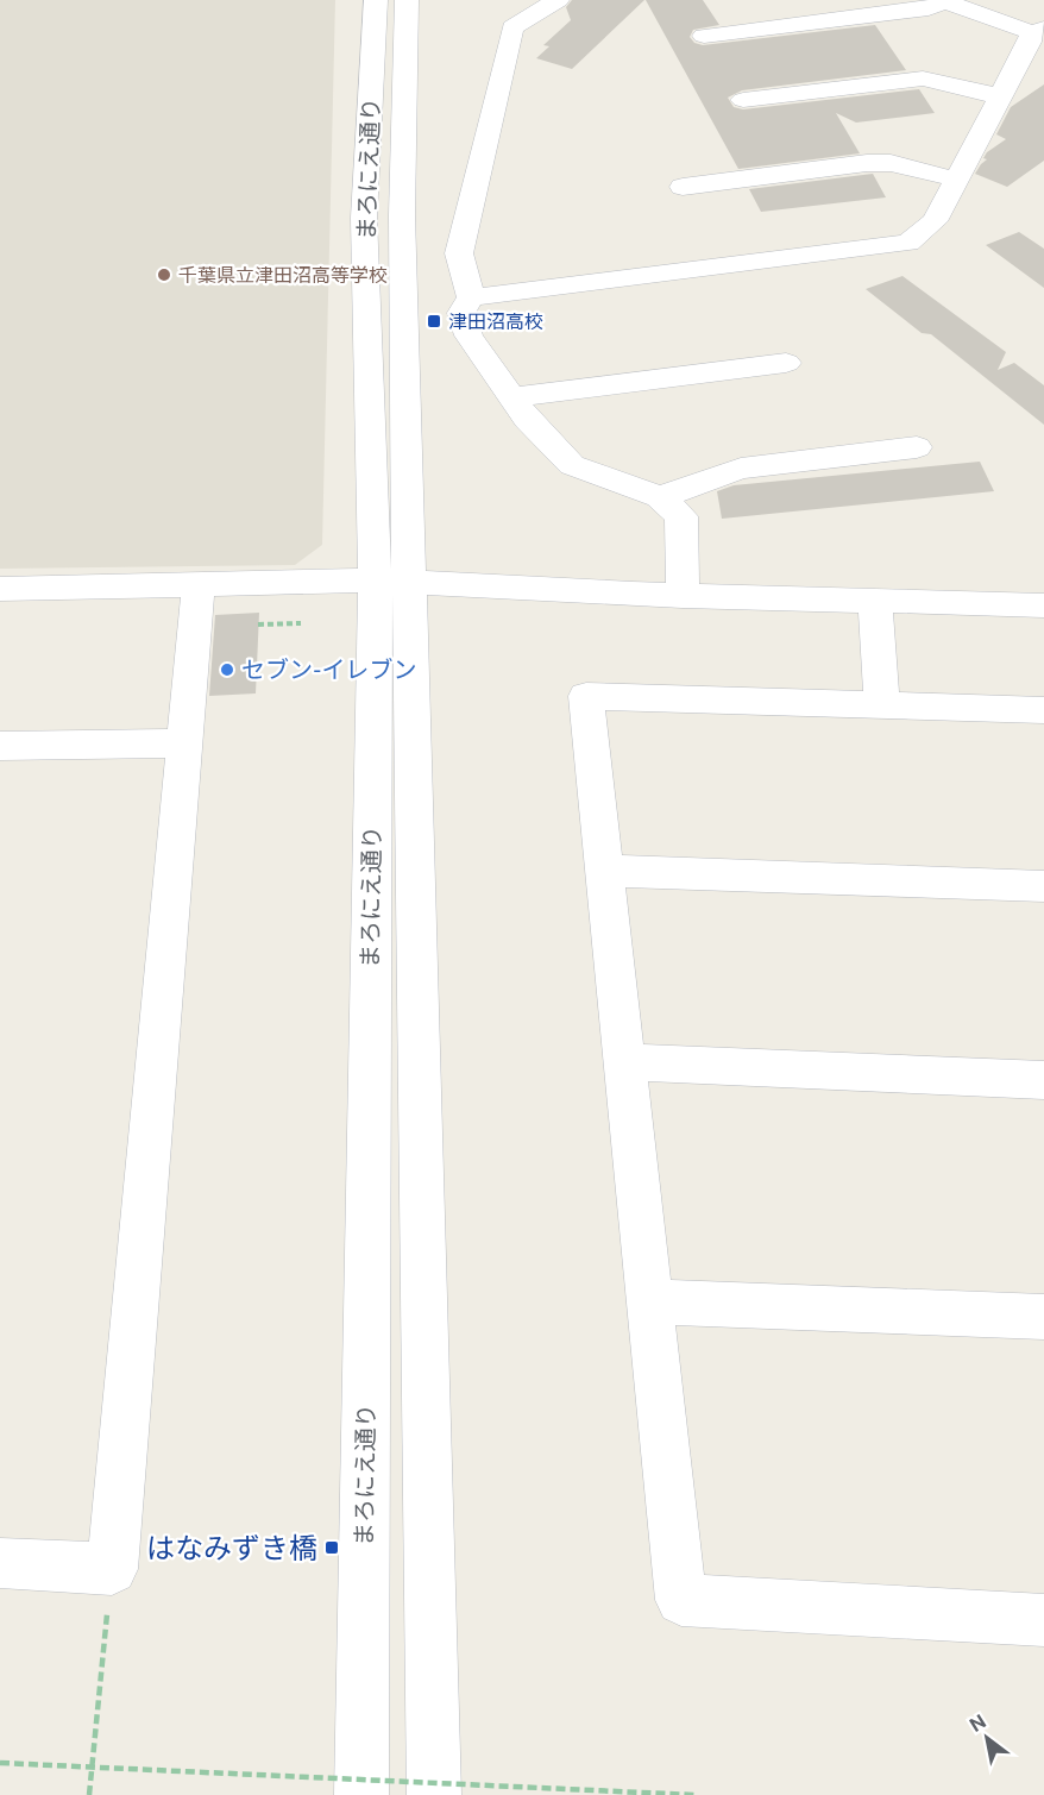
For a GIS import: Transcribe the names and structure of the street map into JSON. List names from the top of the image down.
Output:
{
  "streets": {
    "street": ["まろにえ通り"]
  },
  "places": {
    "other": ["千葉県立津田沼高等学校", "セブン-イレブン"],
    "transit": ["津田沼高校", "はなみずき橋"]
  },
  "north": "top left"
}
